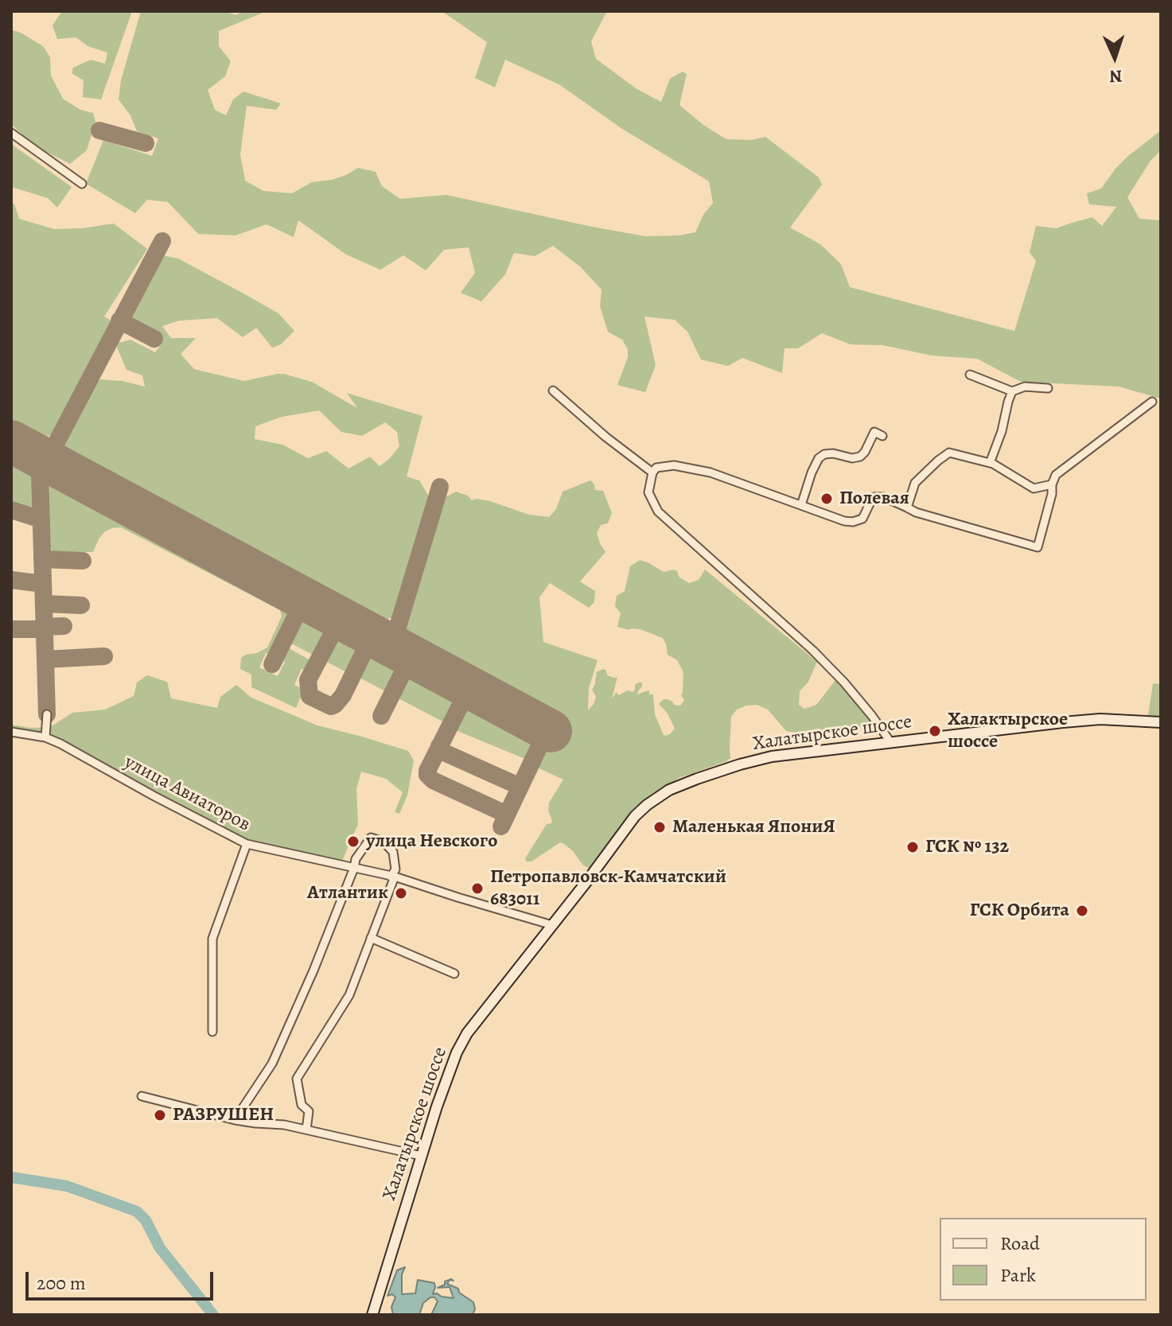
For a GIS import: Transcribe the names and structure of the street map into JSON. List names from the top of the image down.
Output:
{
  "streets": {
    "street": ["Халатырское шоссе", "улица Авиаторов"]
  },
  "places": [
    "Полевая",
    "Халактырское шоссе",
    "Маленькая ЯпониЯ",
    "улица Невского",
    "ГСК № 132",
    "Петропавловск-Камчатский 683011",
    "Атлантик",
    "ГСК Орбита",
    "РАЗРУШЕН"
  ],
  "legend": ["Road", "Park"],
  "scale_bar": "200 m",
  "north": "bottom"
}
